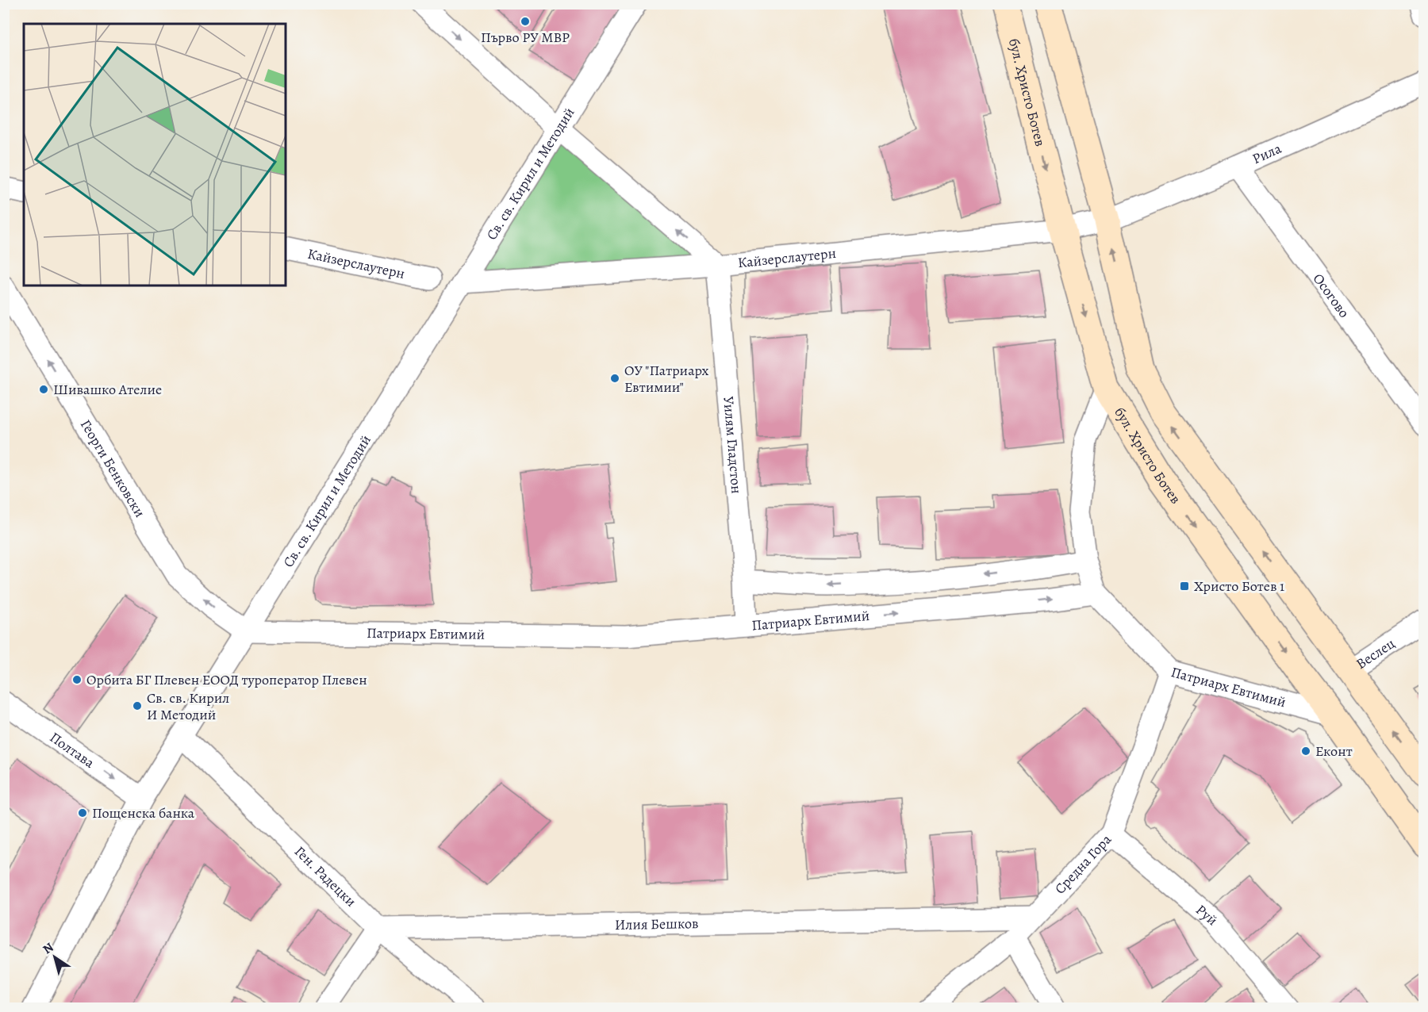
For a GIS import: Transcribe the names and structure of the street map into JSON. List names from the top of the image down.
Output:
{
  "streets": {
    "main road": ["бул. Христо Ботев"],
    "street": [
      "Рила",
      "Св. св. Кирил и Методий",
      "Кайзерслаутерн",
      "Осогово",
      "Уилям Гладстон",
      "Георги Бенковски",
      "Патриарх Евтимий",
      "Веслец",
      "Полтава",
      "Средна Гора",
      "Ген. Радецки",
      "Руй",
      "Илия Бешков"
    ]
  },
  "crossings": [
    ["бул. Христо Ботев", "Кайзерслаутерн"],
    ["бул. Христо Ботев", "Патриарх Евтимий"],
    ["Рила", "Кайзерслаутерн"],
    ["Рила", "Осогово"],
    ["Св. св. Кирил и Методий", "Кайзерслаутерн"],
    ["Св. св. Кирил и Методий", "Георги Бенковски"],
    ["Св. св. Кирил и Методий", "Патриарх Евтимий"],
    ["Св. св. Кирил и Методий", "Полтава"],
    ["Св. св. Кирил и Методий", "Ген. Радецки"],
    ["Кайзерслаутерн", "Уилям Гладстон"],
    ["Уилям Гладстон", "Патриарх Евтимий"],
    ["Георги Бенковски", "Патриарх Евтимий"],
    ["Патриарх Евтимий", "Средна Гора"],
    ["Средна Гора", "Руй"],
    ["Средна Гора", "Илия Бешков"],
    ["Ген. Радецки", "Илия Бешков"]
  ],
  "one_way": ["Георги Бенковски", "Полтава"],
  "places": {
    "other": [
      "Първо РУ МВР",
      "ОУ \"Патриарх Евтимии\"",
      "Шивашко Ателие",
      "Орбита БГ Плевен ЕООД туроператор Плевен",
      "Св. св. Кирил И Методий",
      "Еконт",
      "Пощенска банка"
    ],
    "transit": ["Христо Ботев 1"]
  },
  "north": "top left"
}
